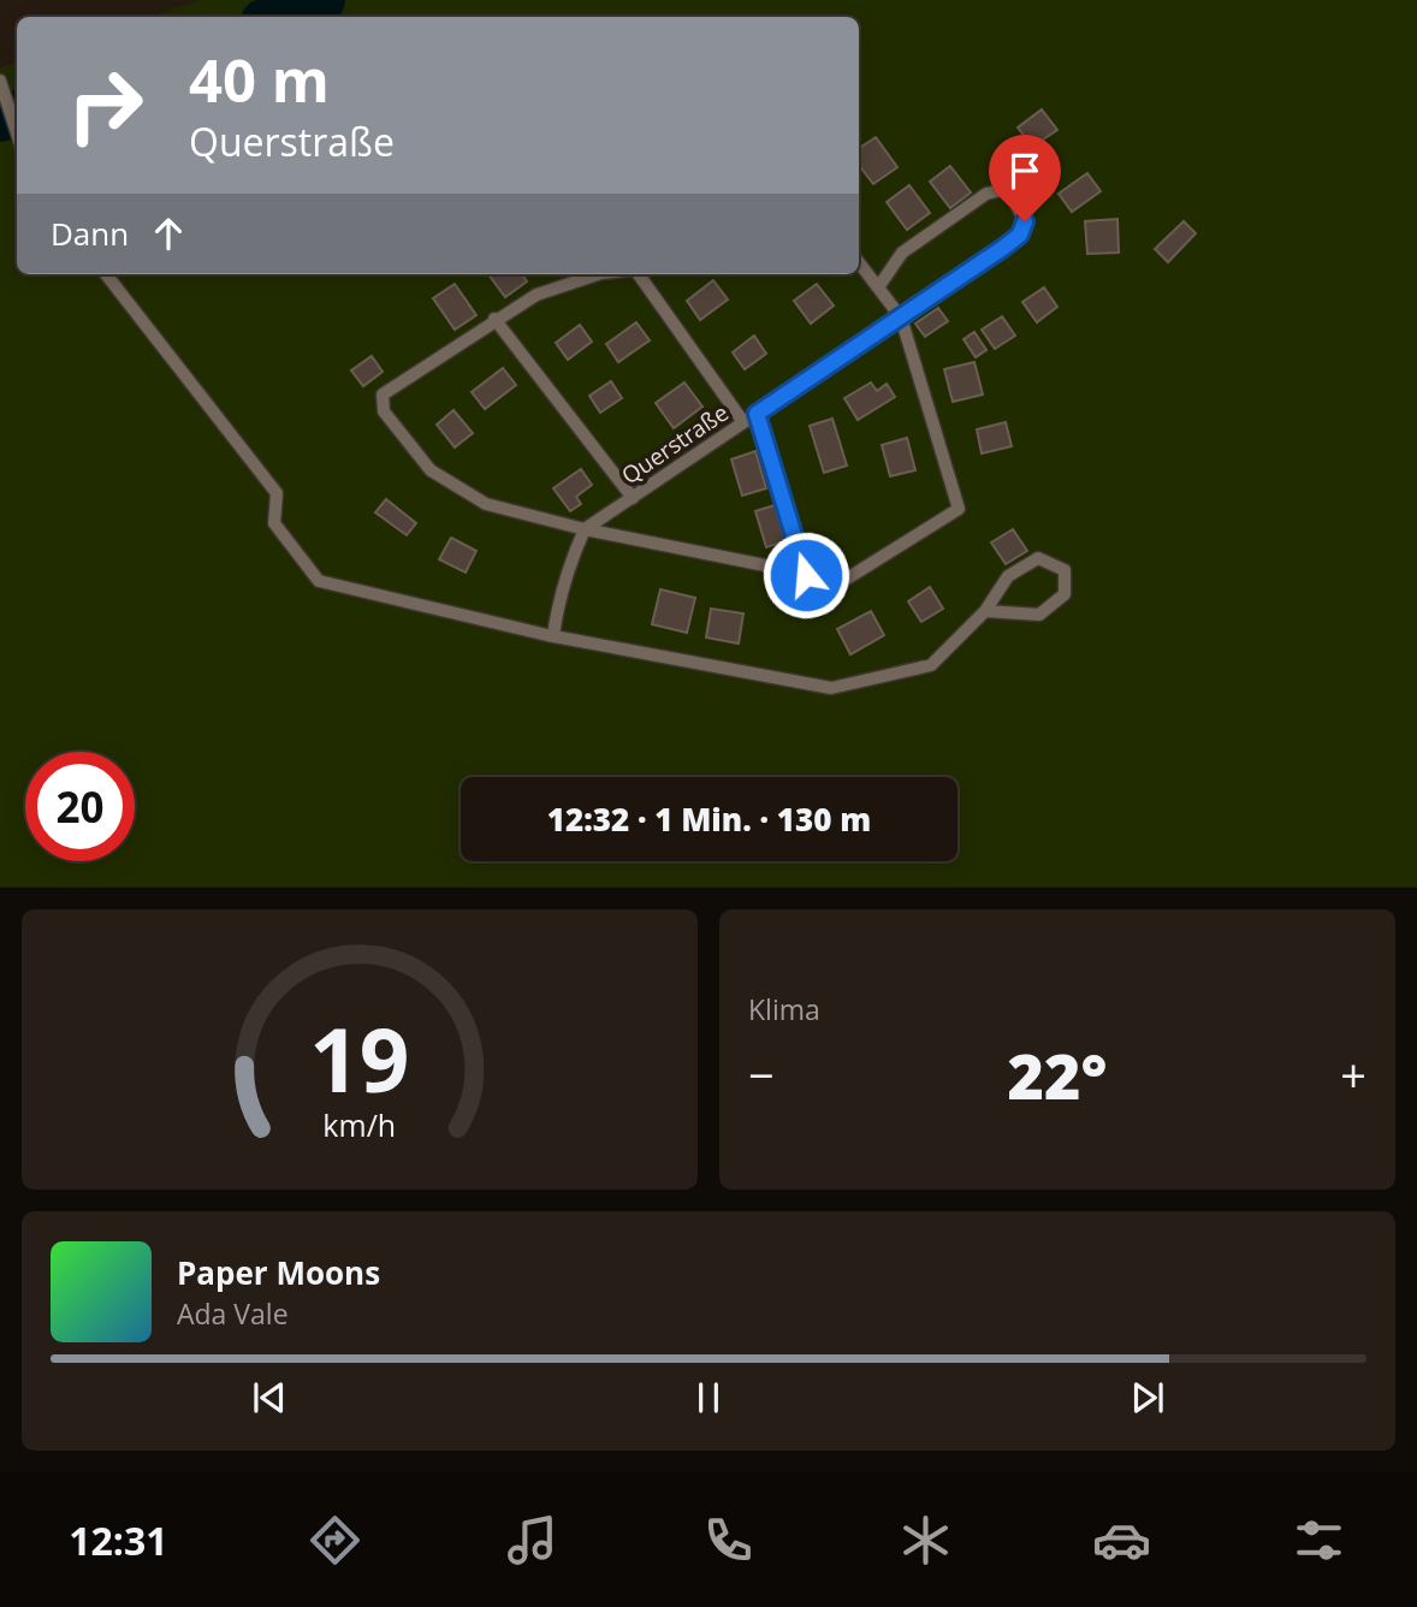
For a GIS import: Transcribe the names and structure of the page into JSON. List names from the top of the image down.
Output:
{
  "streets": {
    "lane": ["Querstraße"]
  },
  "page": {
    "turn": ["40 m", "Querstraße"],
    "then": "Dann",
    "limit": "20",
    "trip": "12:32 · 1 Min. · 130 m",
    "tile": "Klima",
    "heat": ["−", "22°", "+"],
    "song": ["Paper Moons", "Ada Vale"],
    "tabs": "12:31",
    "gauge": ["19", "km/h"]
  }
}
